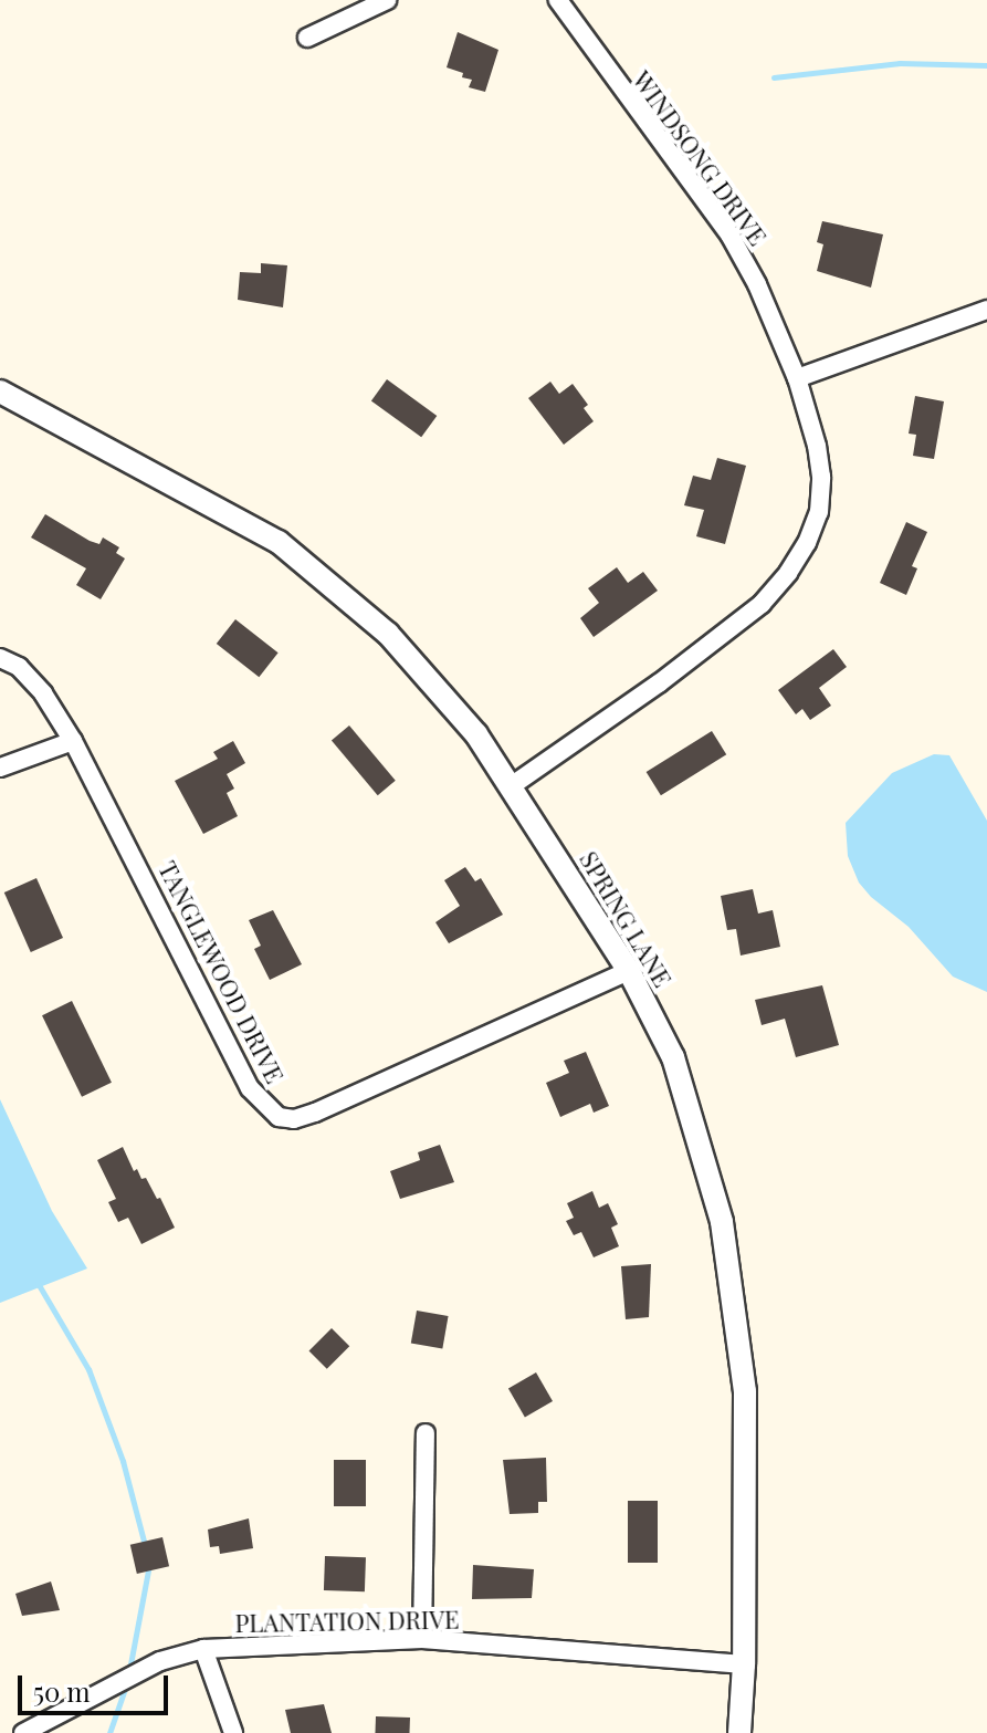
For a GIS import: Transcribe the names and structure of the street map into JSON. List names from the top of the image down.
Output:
{
  "streets": {
    "street": [
      "WINDSONG DRIVE",
      "SPRING LANE",
      "TANGLEWOOD DRIVE",
      "PLANTATION DRIVE"
    ]
  },
  "crossings": [
    ["WINDSONG DRIVE", "SPRING LANE"],
    ["SPRING LANE", "TANGLEWOOD DRIVE"],
    ["SPRING LANE", "PLANTATION DRIVE"]
  ],
  "scale_bar": "50 m"
}
